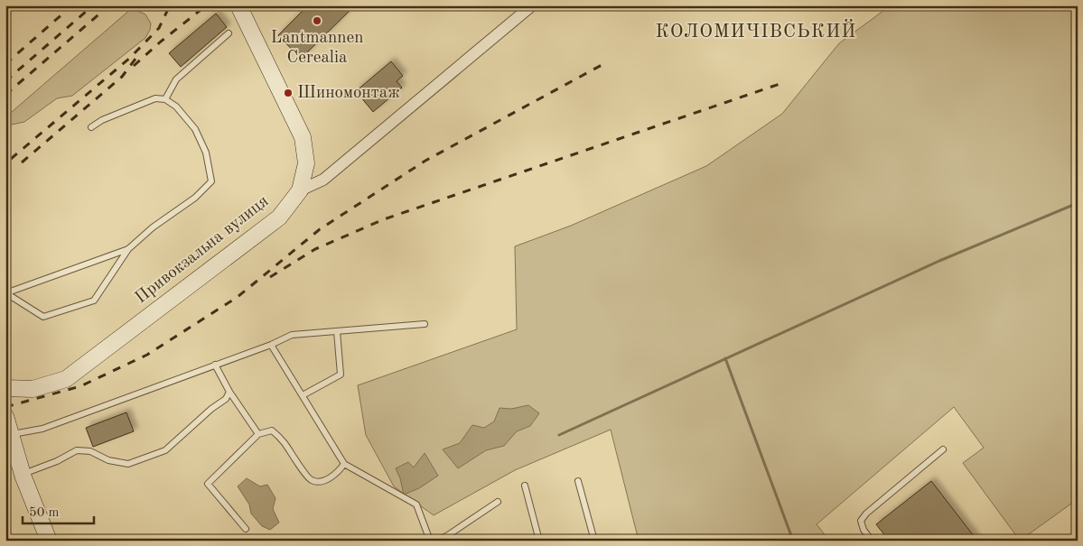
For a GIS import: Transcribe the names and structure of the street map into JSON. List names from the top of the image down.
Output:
{
  "streets": {
    "main road": ["Привокзальна вулиця"]
  },
  "districts": ["КОЛОМИЧІВСЬКИЙ"],
  "places": ["Lantmannen Cerealia", "Шиномонтаж"],
  "scale_bar": "50 m"
}
